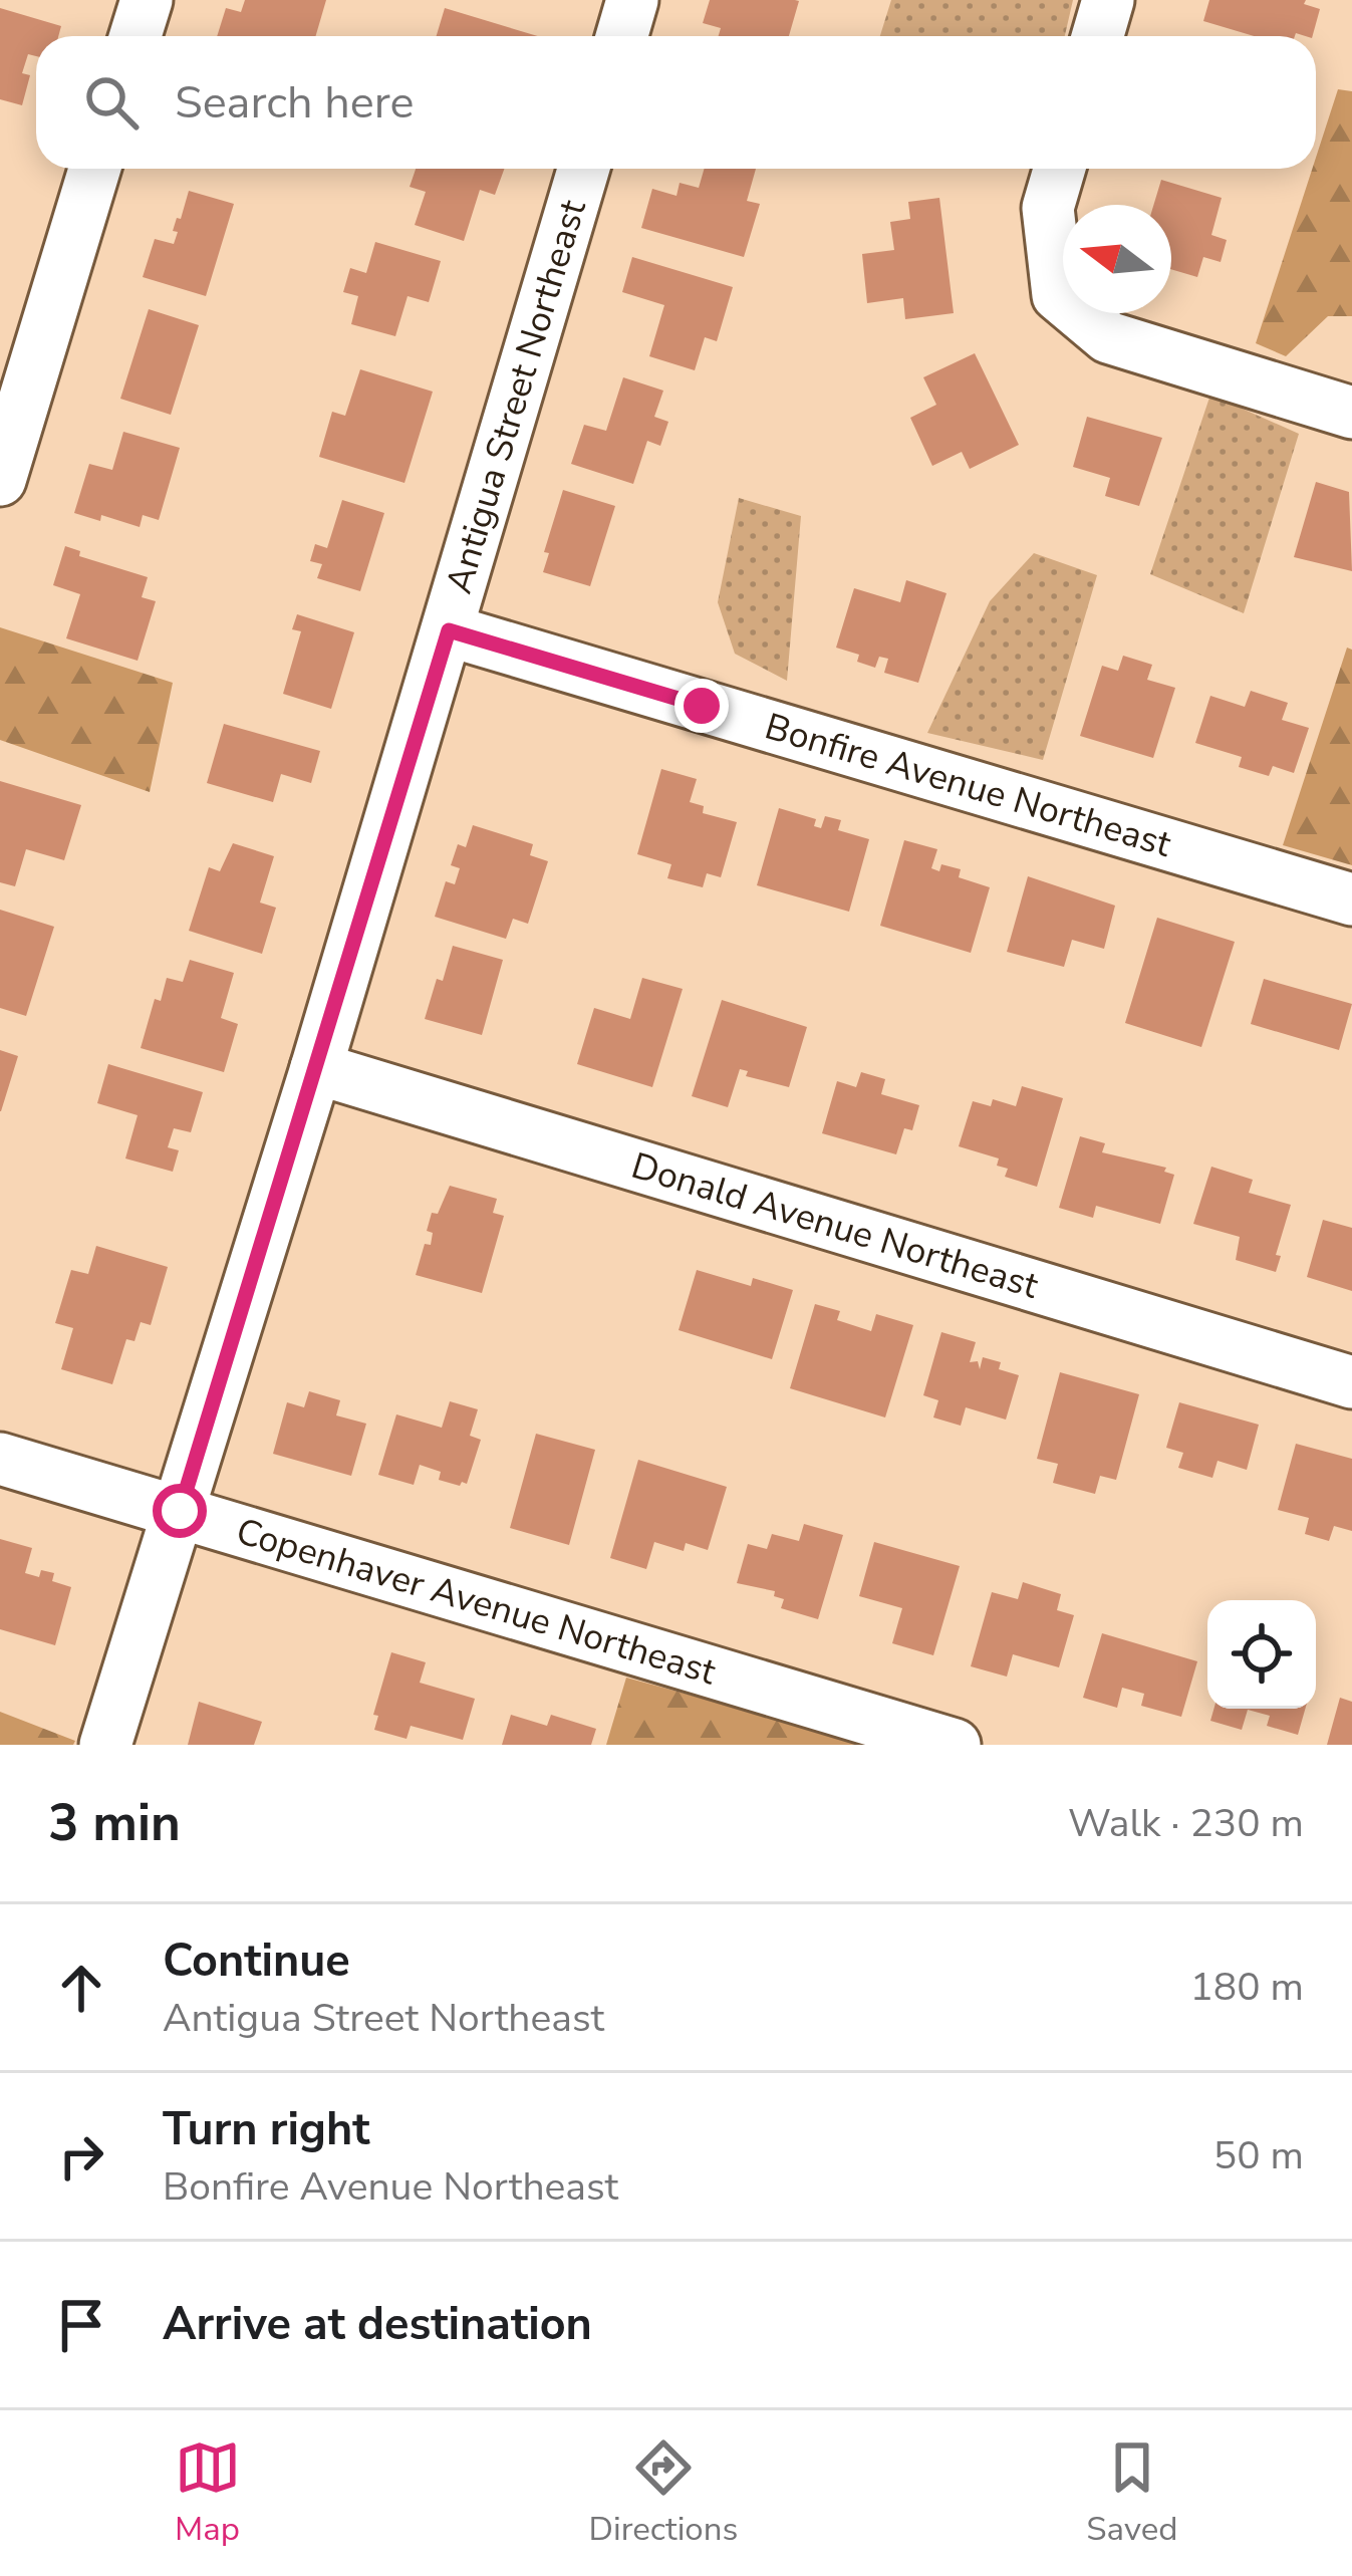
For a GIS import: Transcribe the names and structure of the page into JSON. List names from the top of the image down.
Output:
{
  "streets": {
    "street": [
      "Antigua Street Northeast",
      "Bonfire Avenue Northeast",
      "Donald Avenue Northeast",
      "Copenhaver Avenue Northeast"
    ]
  },
  "crossings": [
    ["Antigua Street Northeast", "Bonfire Avenue Northeast"],
    ["Antigua Street Northeast", "Donald Avenue Northeast"],
    ["Antigua Street Northeast", "Copenhaver Avenue Northeast"]
  ],
  "north": "left",
  "page": {
    "search": "Search here",
    "heading": ["3 min", "Walk · 230 m"],
    "list": [
      ["Continue", "Antigua Street Northeast", "180 m"],
      ["Turn right", "Bonfire Avenue Northeast", "50 m"],
      "Arrive at destination"
    ],
    "nav": ["Map", "Directions", "Saved"]
  }
}
